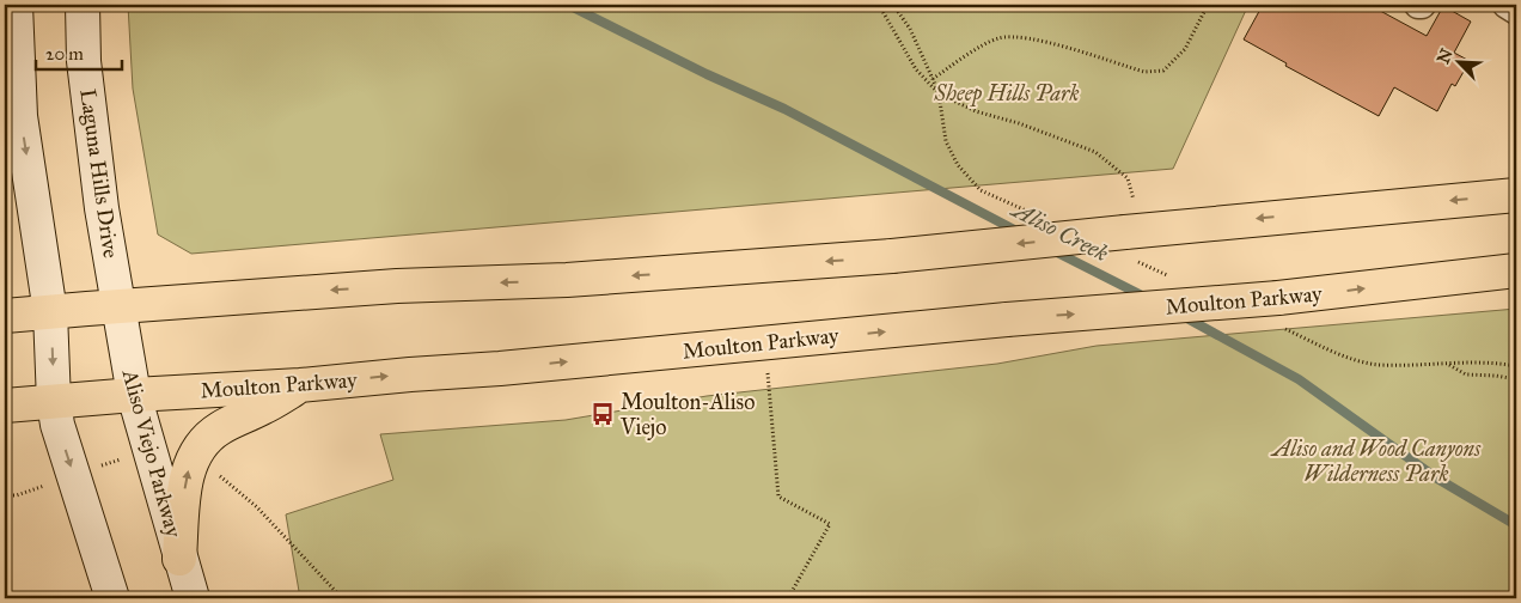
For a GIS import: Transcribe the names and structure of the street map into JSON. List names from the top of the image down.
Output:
{
  "streets": {
    "main road": ["Laguna Hills Drive", "Moulton Parkway", "Aliso Viejo Parkway"]
  },
  "crossings": [
    ["Laguna Hills Drive", "Aliso Viejo Parkway"],
    ["Moulton Parkway", "Aliso Viejo Parkway"]
  ],
  "water": ["Aliso Creek"],
  "parks": ["Sheep Hills Park", "Aliso and Wood Canyons Wilderness Park"],
  "places": {
    "bus stop": ["Moulton-Aliso Viejo"]
  },
  "scale_bar": "20 m",
  "north": "top left"
}
